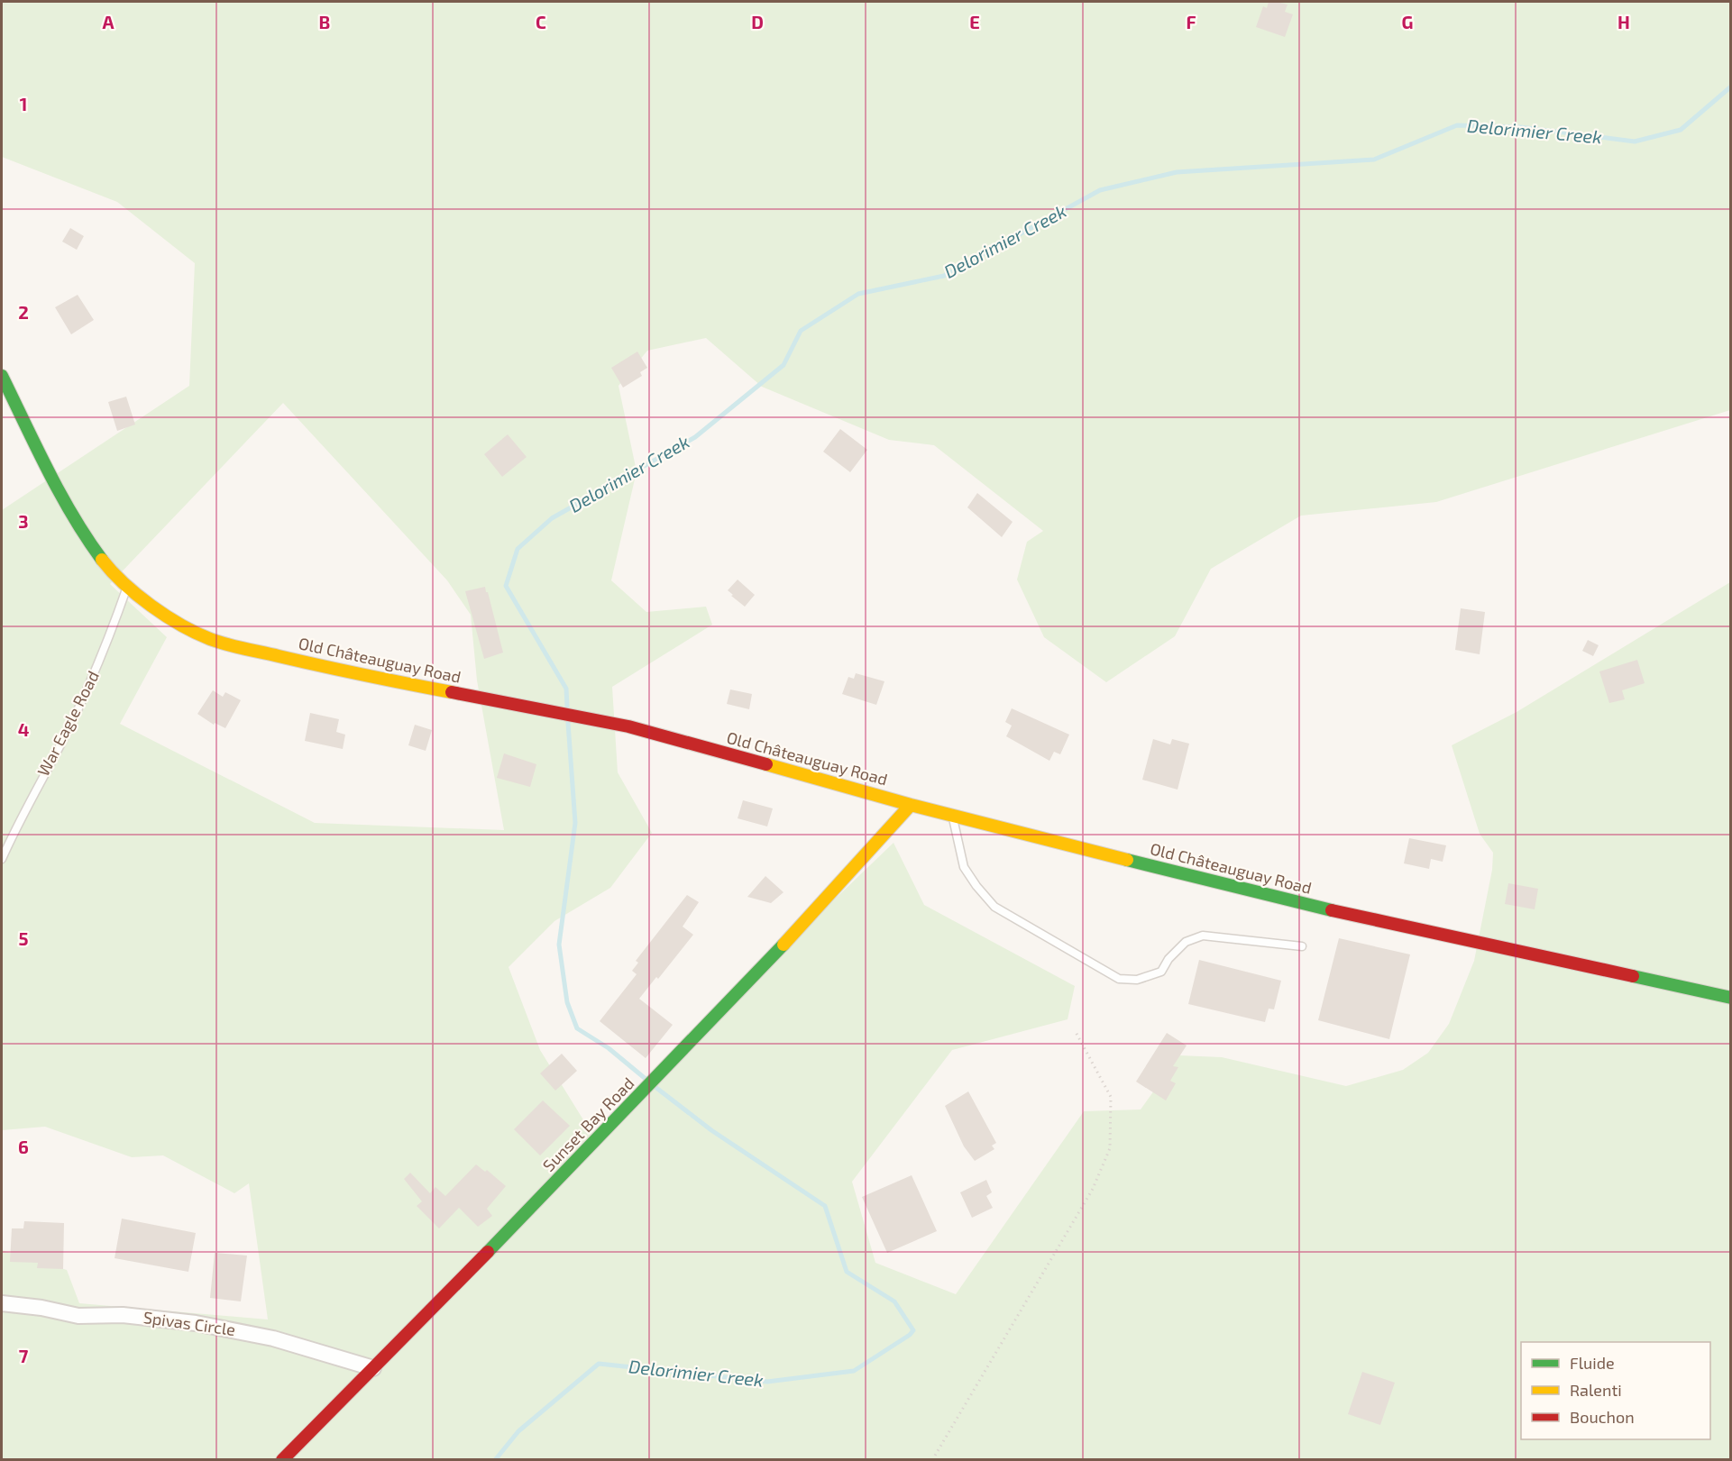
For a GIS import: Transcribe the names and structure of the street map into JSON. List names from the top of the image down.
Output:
{
  "streets": {
    "street": ["Old Châteauguay Road", "Sunset Bay Road", "Spivas Circle"],
    "lane": ["War Eagle Road"]
  },
  "crossings": [
    ["Old Châteauguay Road", "War Eagle Road"],
    ["Old Châteauguay Road", "Sunset Bay Road"],
    ["Sunset Bay Road", "Spivas Circle"]
  ],
  "water": ["Delorimier Creek"],
  "legend": ["Fluide", "Ralenti", "Bouchon"],
  "grid": {
    "columns": [
      "A",
      "B",
      "C",
      "D",
      "E",
      "F",
      "G",
      "H"
    ],
    "rows": [
      "1",
      "2",
      "3",
      "4",
      "5",
      "6",
      "7"
    ]
  }
}
